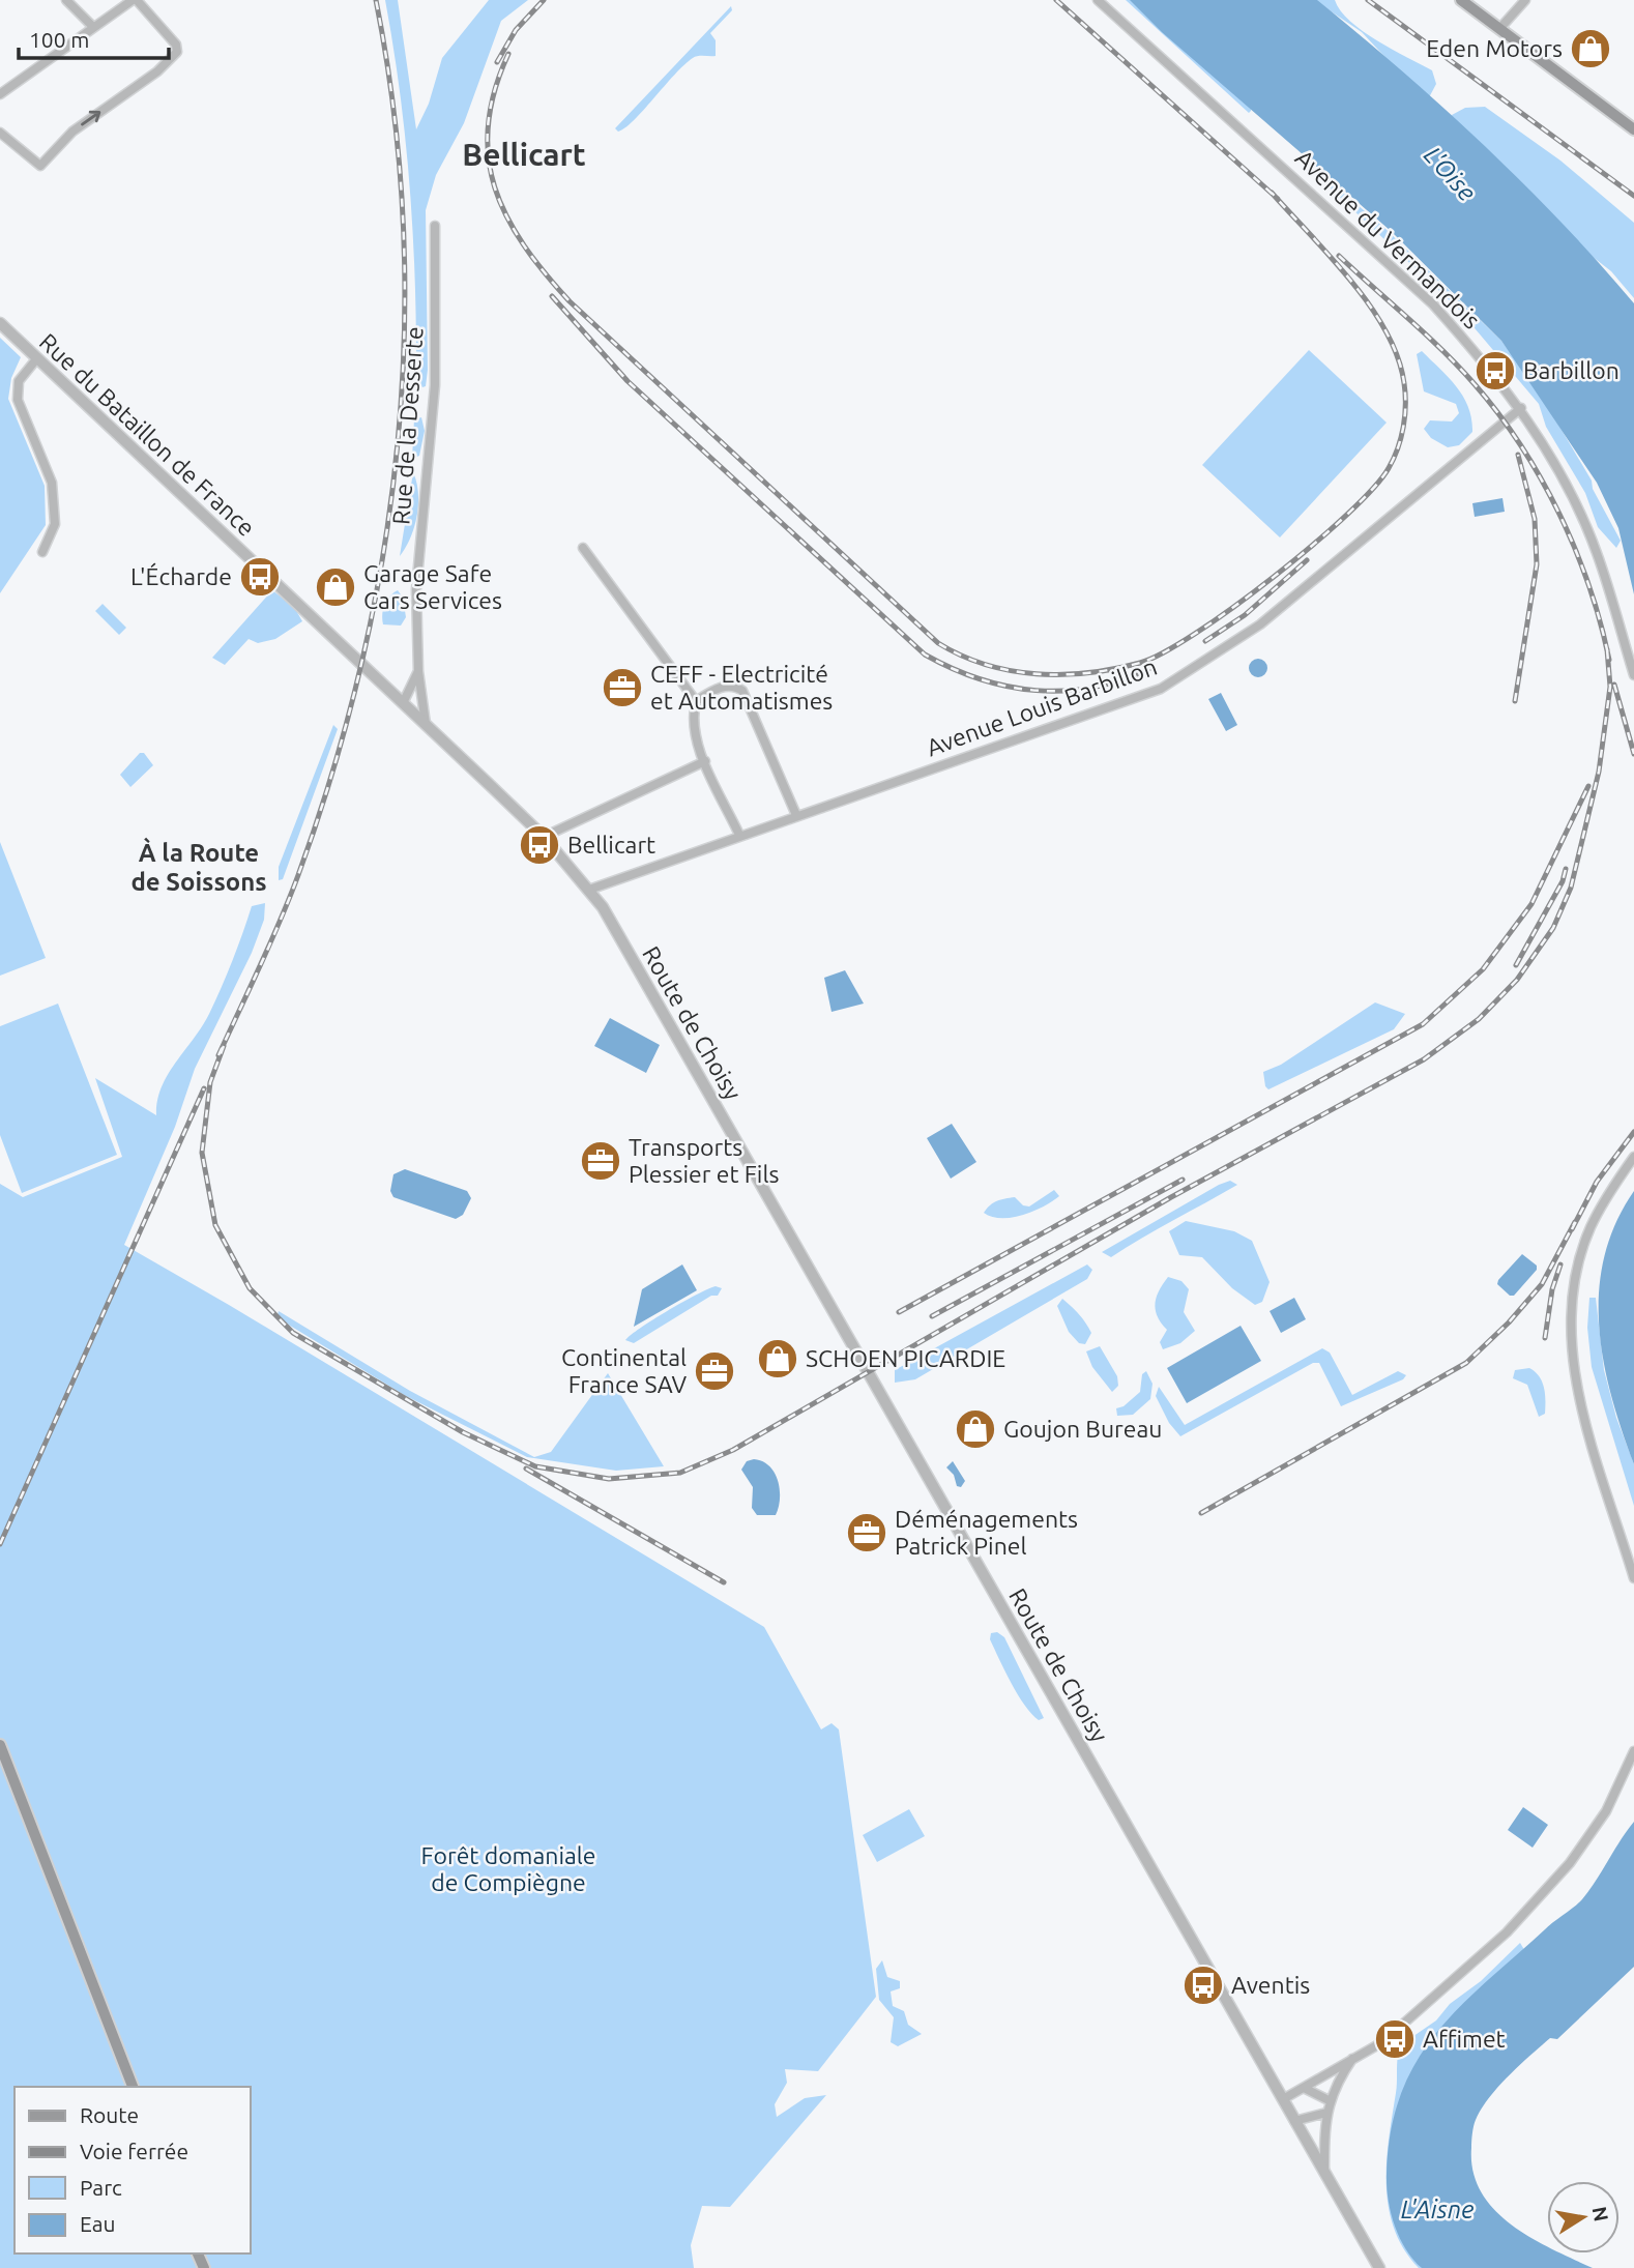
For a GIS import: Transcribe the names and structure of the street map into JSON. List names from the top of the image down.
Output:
{
  "streets": {
    "street": [
      "Avenue du Vermandois",
      "Rue de la Desserte",
      "Rue du Bataillon de France",
      "Avenue Louis Barbillon",
      "Route de Choisy"
    ]
  },
  "crossings": [
    ["Avenue du Vermandois", "Avenue Louis Barbillon"],
    ["Rue de la Desserte", "Route de Choisy"],
    ["Rue du Bataillon de France", "Route de Choisy"],
    ["Avenue Louis Barbillon", "Route de Choisy"]
  ],
  "districts": ["Bellicart", "À la Route de Soissons"],
  "water": ["L'Oise", "L'Aisne"],
  "parks": ["Forêt domaniale de Compiègne"],
  "places": {
    "shop": [
      "Eden Motors",
      "Garage Safe Cars Services",
      "SCHOEN PICARDIE",
      "Goujon Bureau"
    ],
    "bus stop": [
      "Barbillon",
      "L'Écharde",
      "Bellicart",
      "Aventis",
      "Affimet"
    ],
    "office": [
      "CEFF - Electricité et Automatismes",
      "Transports Plessier et Fils",
      "Continental France SAV",
      "Déménagements Patrick Pinel"
    ]
  },
  "legend": [
    "Route",
    "Voie ferrée",
    "Parc",
    "Eau"
  ],
  "scale_bar": "100 m",
  "north": "right"
}
